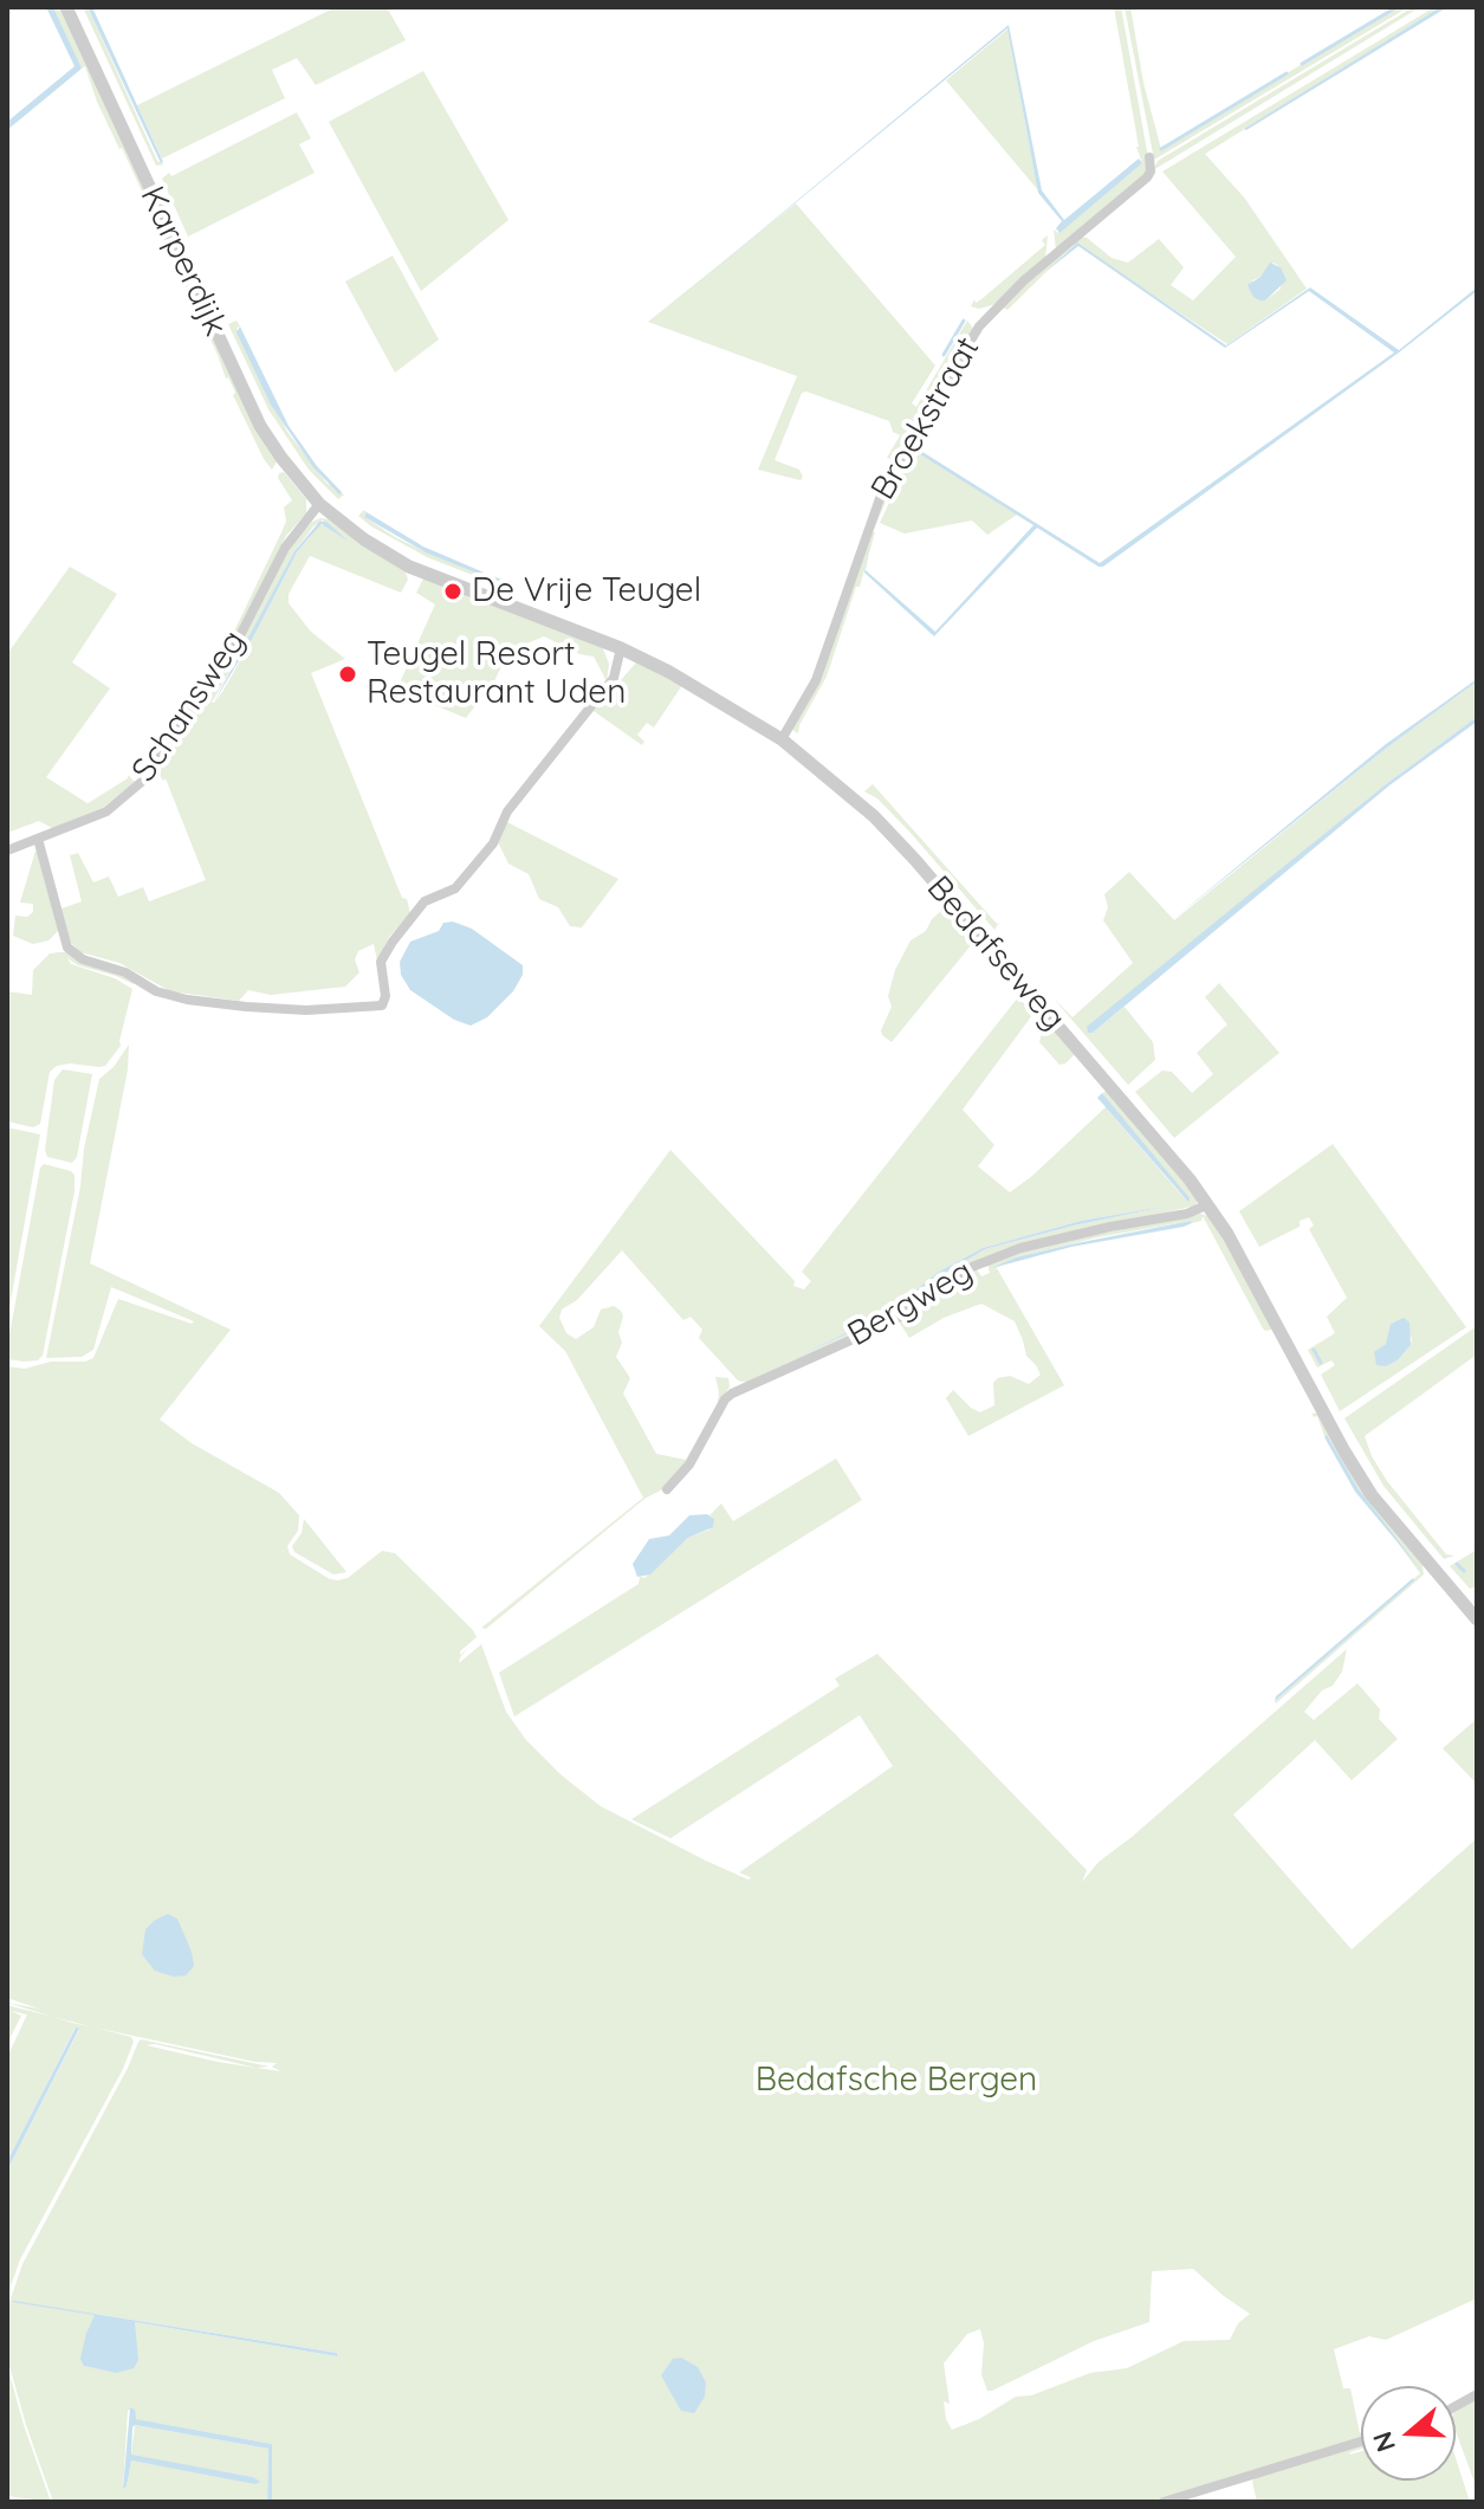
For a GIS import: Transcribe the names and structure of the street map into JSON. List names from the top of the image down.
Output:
{
  "streets": {
    "street": [
      "Karperdijk",
      "Broekstraat",
      "Schansweg",
      "Bedafseweg",
      "Bergweg"
    ]
  },
  "crossings": [
    ["Karperdijk", "Schansweg"],
    ["Karperdijk", "Bedafseweg"],
    ["Broekstraat", "Bedafseweg"],
    ["Schansweg", "Bedafseweg"],
    ["Bedafseweg", "Bergweg"]
  ],
  "parks": ["Bedafsche Bergen"],
  "places": ["De Vrije Teugel", "Teugel Resort Restaurant Uden"],
  "north": "left"
}
